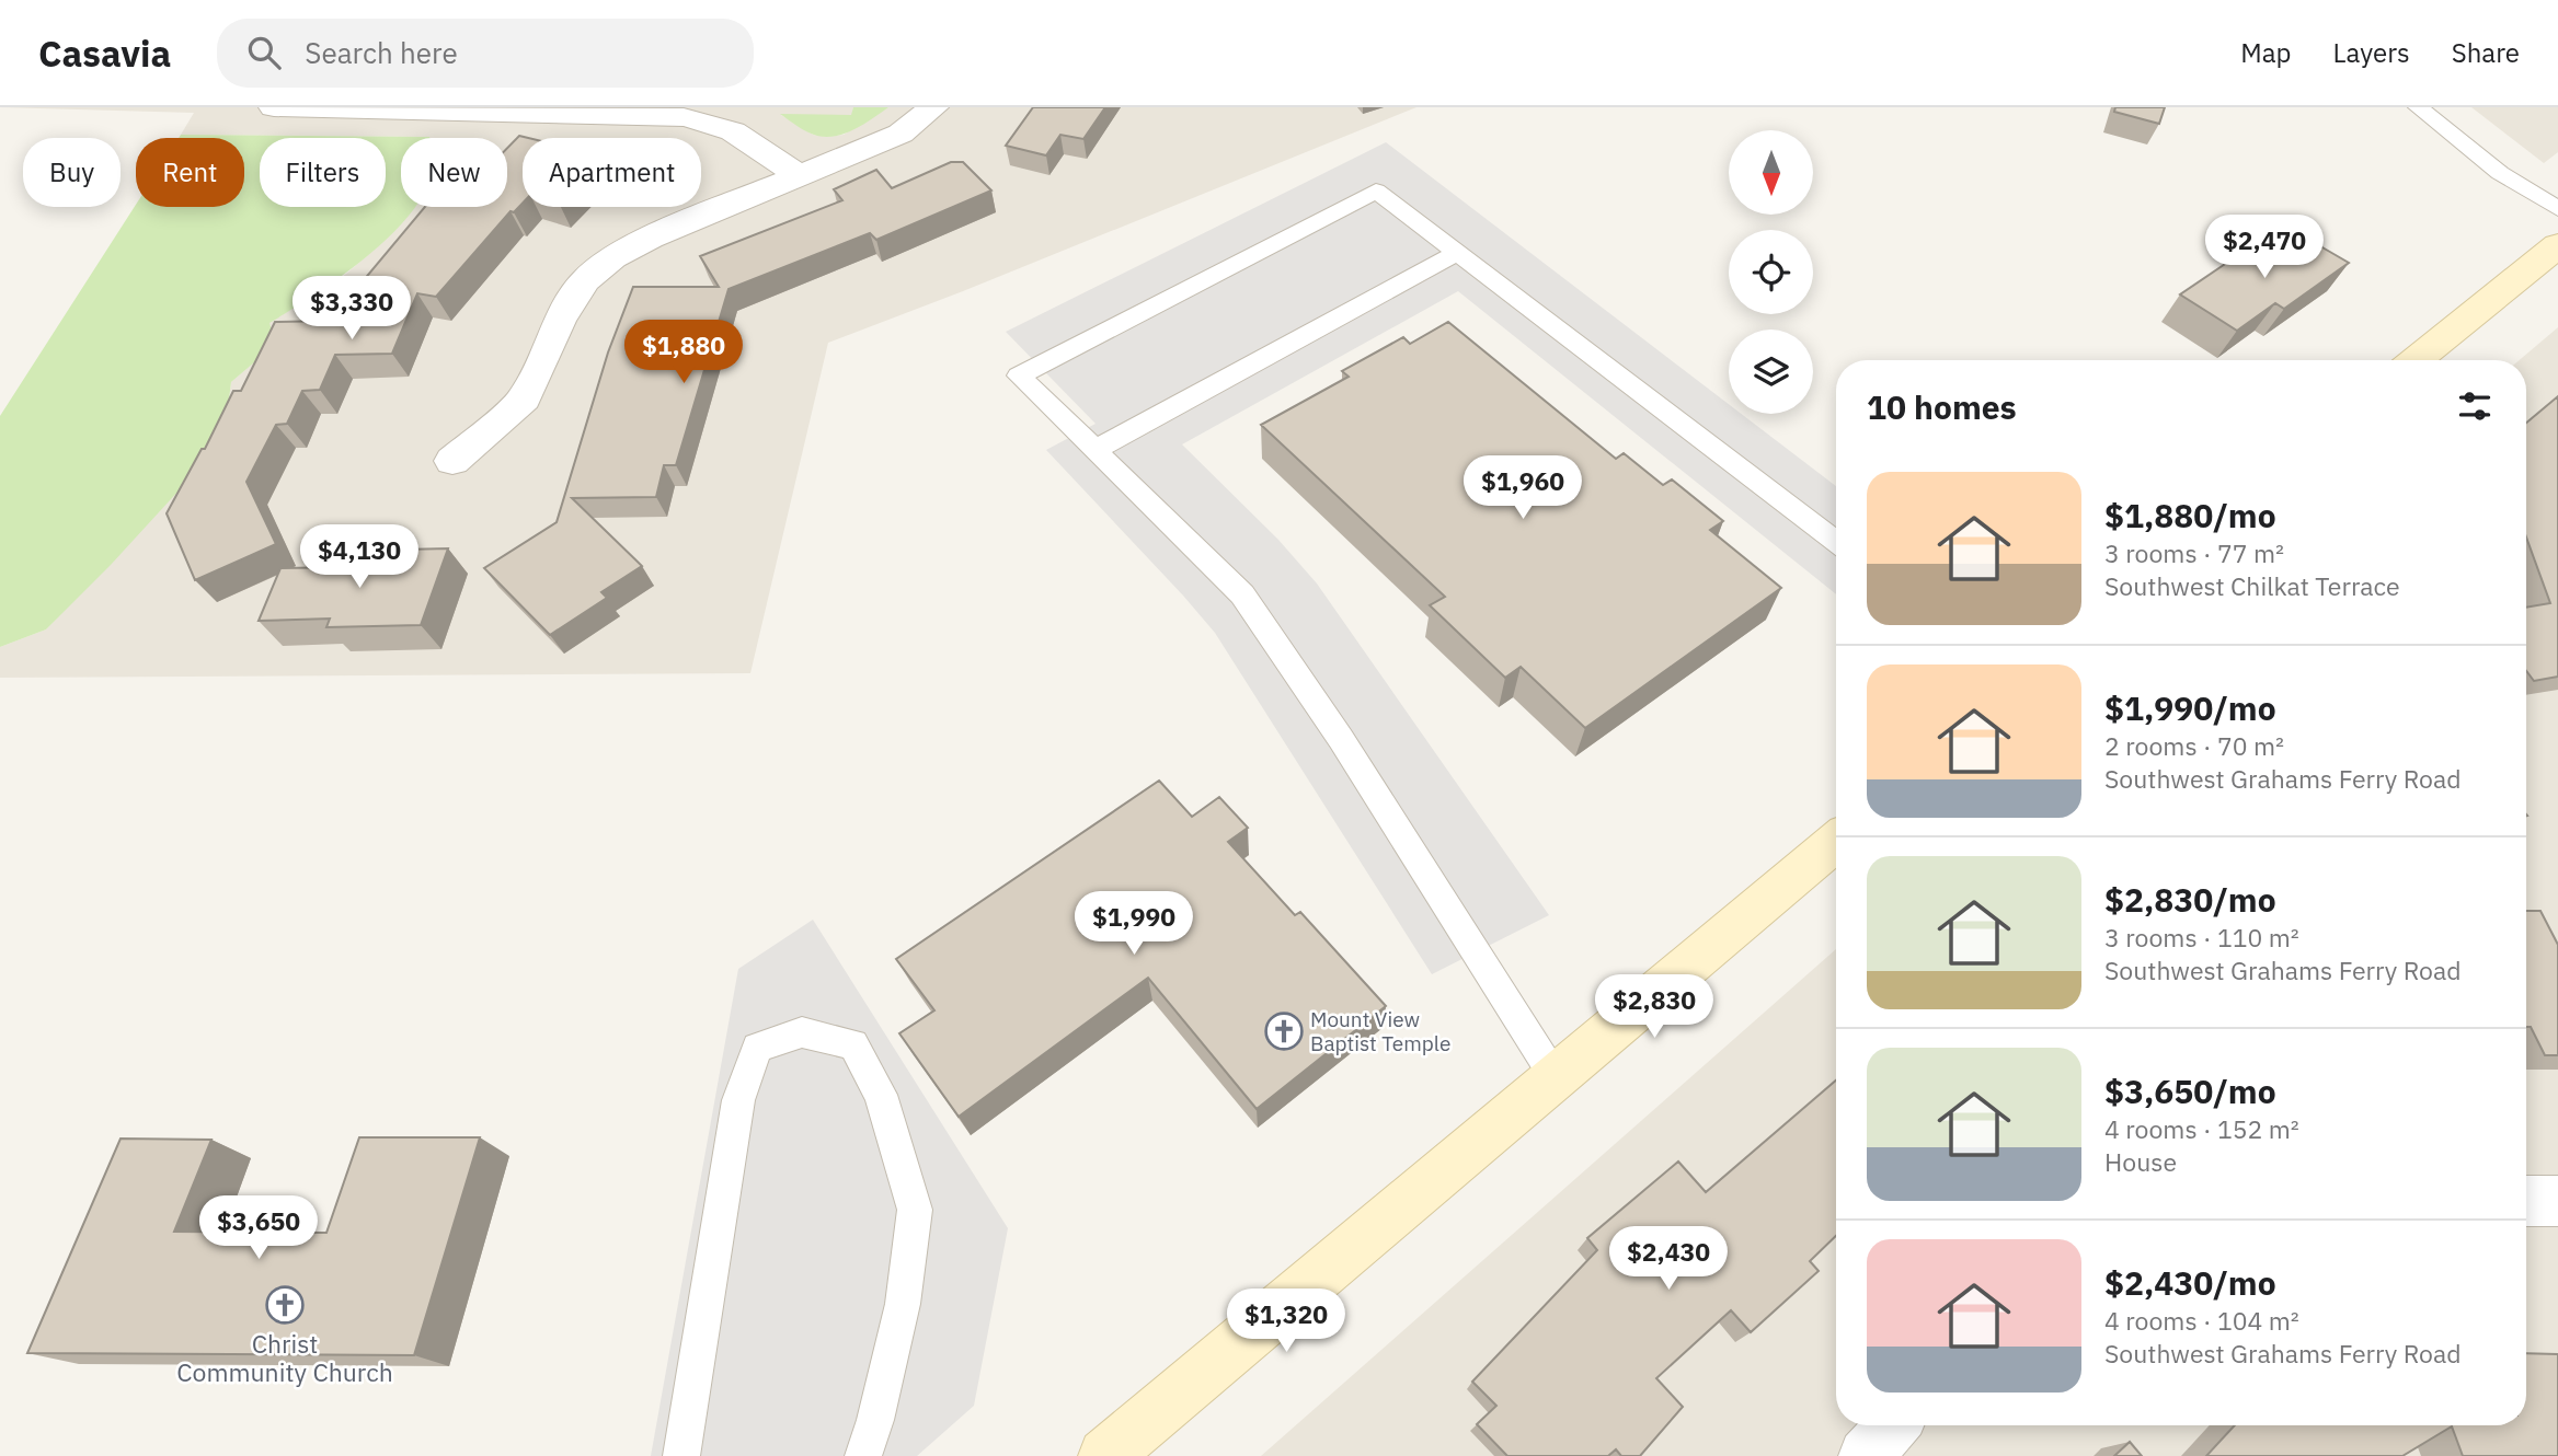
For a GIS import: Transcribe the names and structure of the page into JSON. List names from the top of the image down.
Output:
{
  "places": {
    "church": ["Mount View Baptist Temple", "Christ Community Church"]
  },
  "north": "bottom",
  "page": {
    "header": "Casavia",
    "search": "Search here",
    "nav": ["Map", "Layers", "Share"],
    "chip": [
      "Buy",
      "Rent",
      "Filters",
      "New",
      "Apartment"
    ],
    "price": [
      "$2,470",
      "$3,330",
      "$1,880",
      "$1,960",
      "$4,130",
      "$1,990",
      "$2,830",
      "$3,650",
      "$2,430",
      "$1,320"
    ],
    "heading": "10 homes",
    "list": [
      {
        "name": "$1,880/mo",
        "note": "3 rooms · 77 m² · Southwest Chilkat Terrace"
      },
      {
        "name": "$1,990/mo",
        "note": "2 rooms · 70 m² · Southwest Grahams Ferry Road"
      },
      {
        "name": "$2,830/mo",
        "note": "3 rooms · 110 m² · Southwest Grahams Ferry Road"
      },
      {
        "name": "$3,650/mo",
        "note": "4 rooms · 152 m² · House"
      },
      {
        "name": "$2,430/mo",
        "note": "4 rooms · 104 m² · Southwest Grahams Ferry Road"
      }
    ]
  }
}
